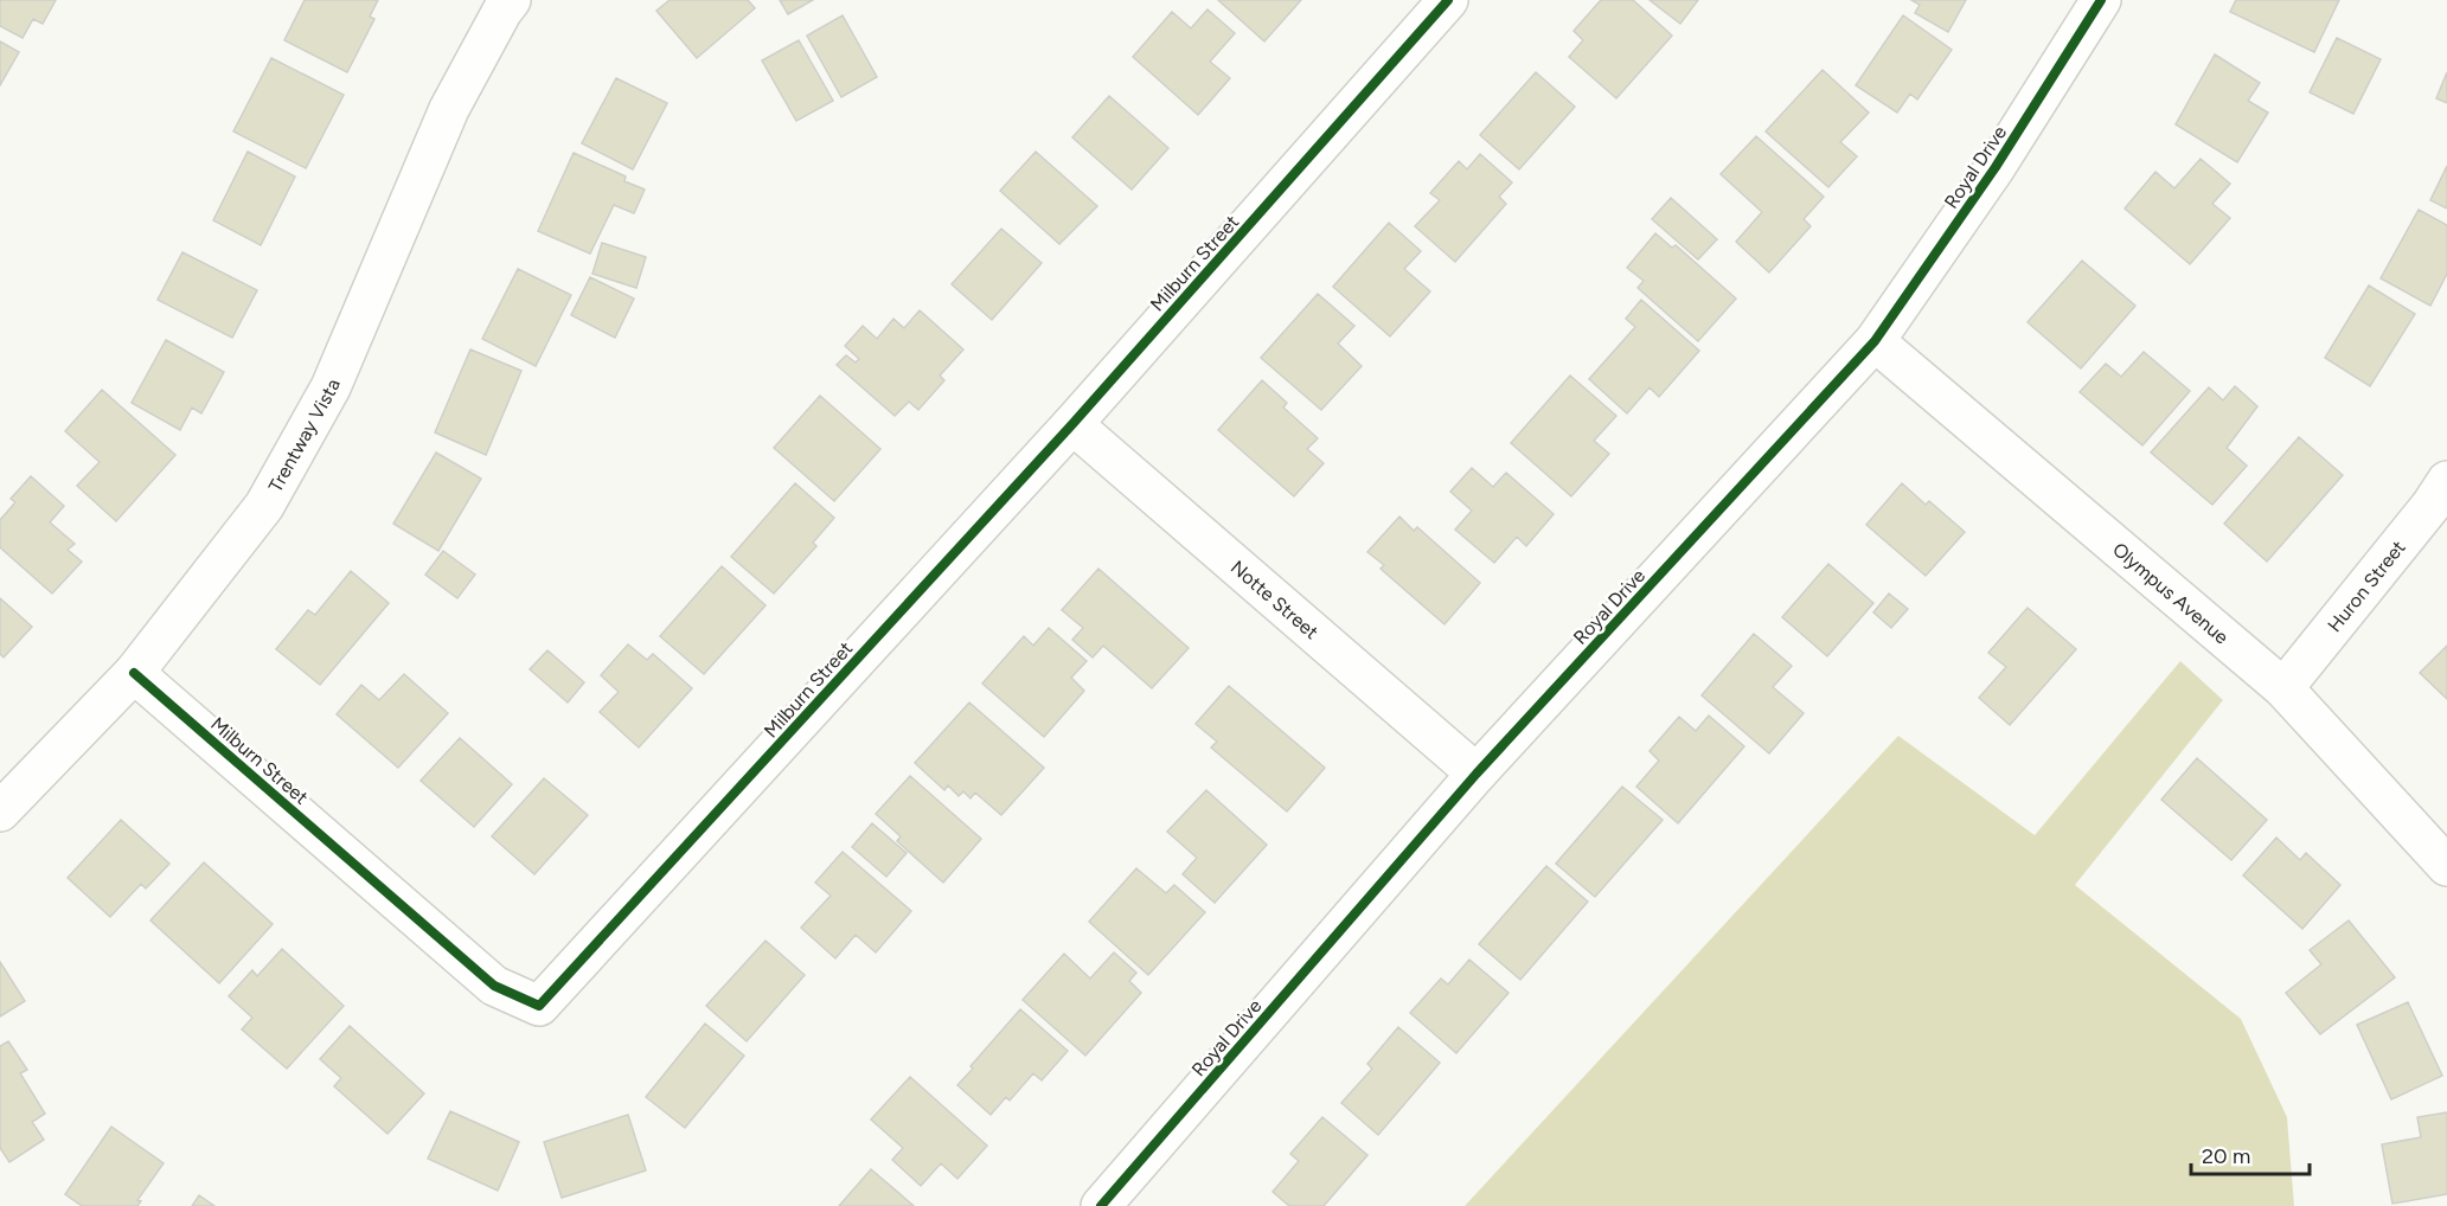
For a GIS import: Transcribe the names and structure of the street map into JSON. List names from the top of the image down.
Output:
{
  "streets": {
    "street": [
      "Royal Drive",
      "Milburn Street",
      "Trentway Vista",
      "Huron Street",
      "Olympus Avenue",
      "Notte Street"
    ]
  },
  "crossings": [
    ["Royal Drive", "Olympus Avenue"],
    ["Royal Drive", "Notte Street"],
    ["Milburn Street", "Trentway Vista"],
    ["Milburn Street", "Notte Street"],
    ["Huron Street", "Olympus Avenue"]
  ],
  "scale_bar": "20 m"
}
